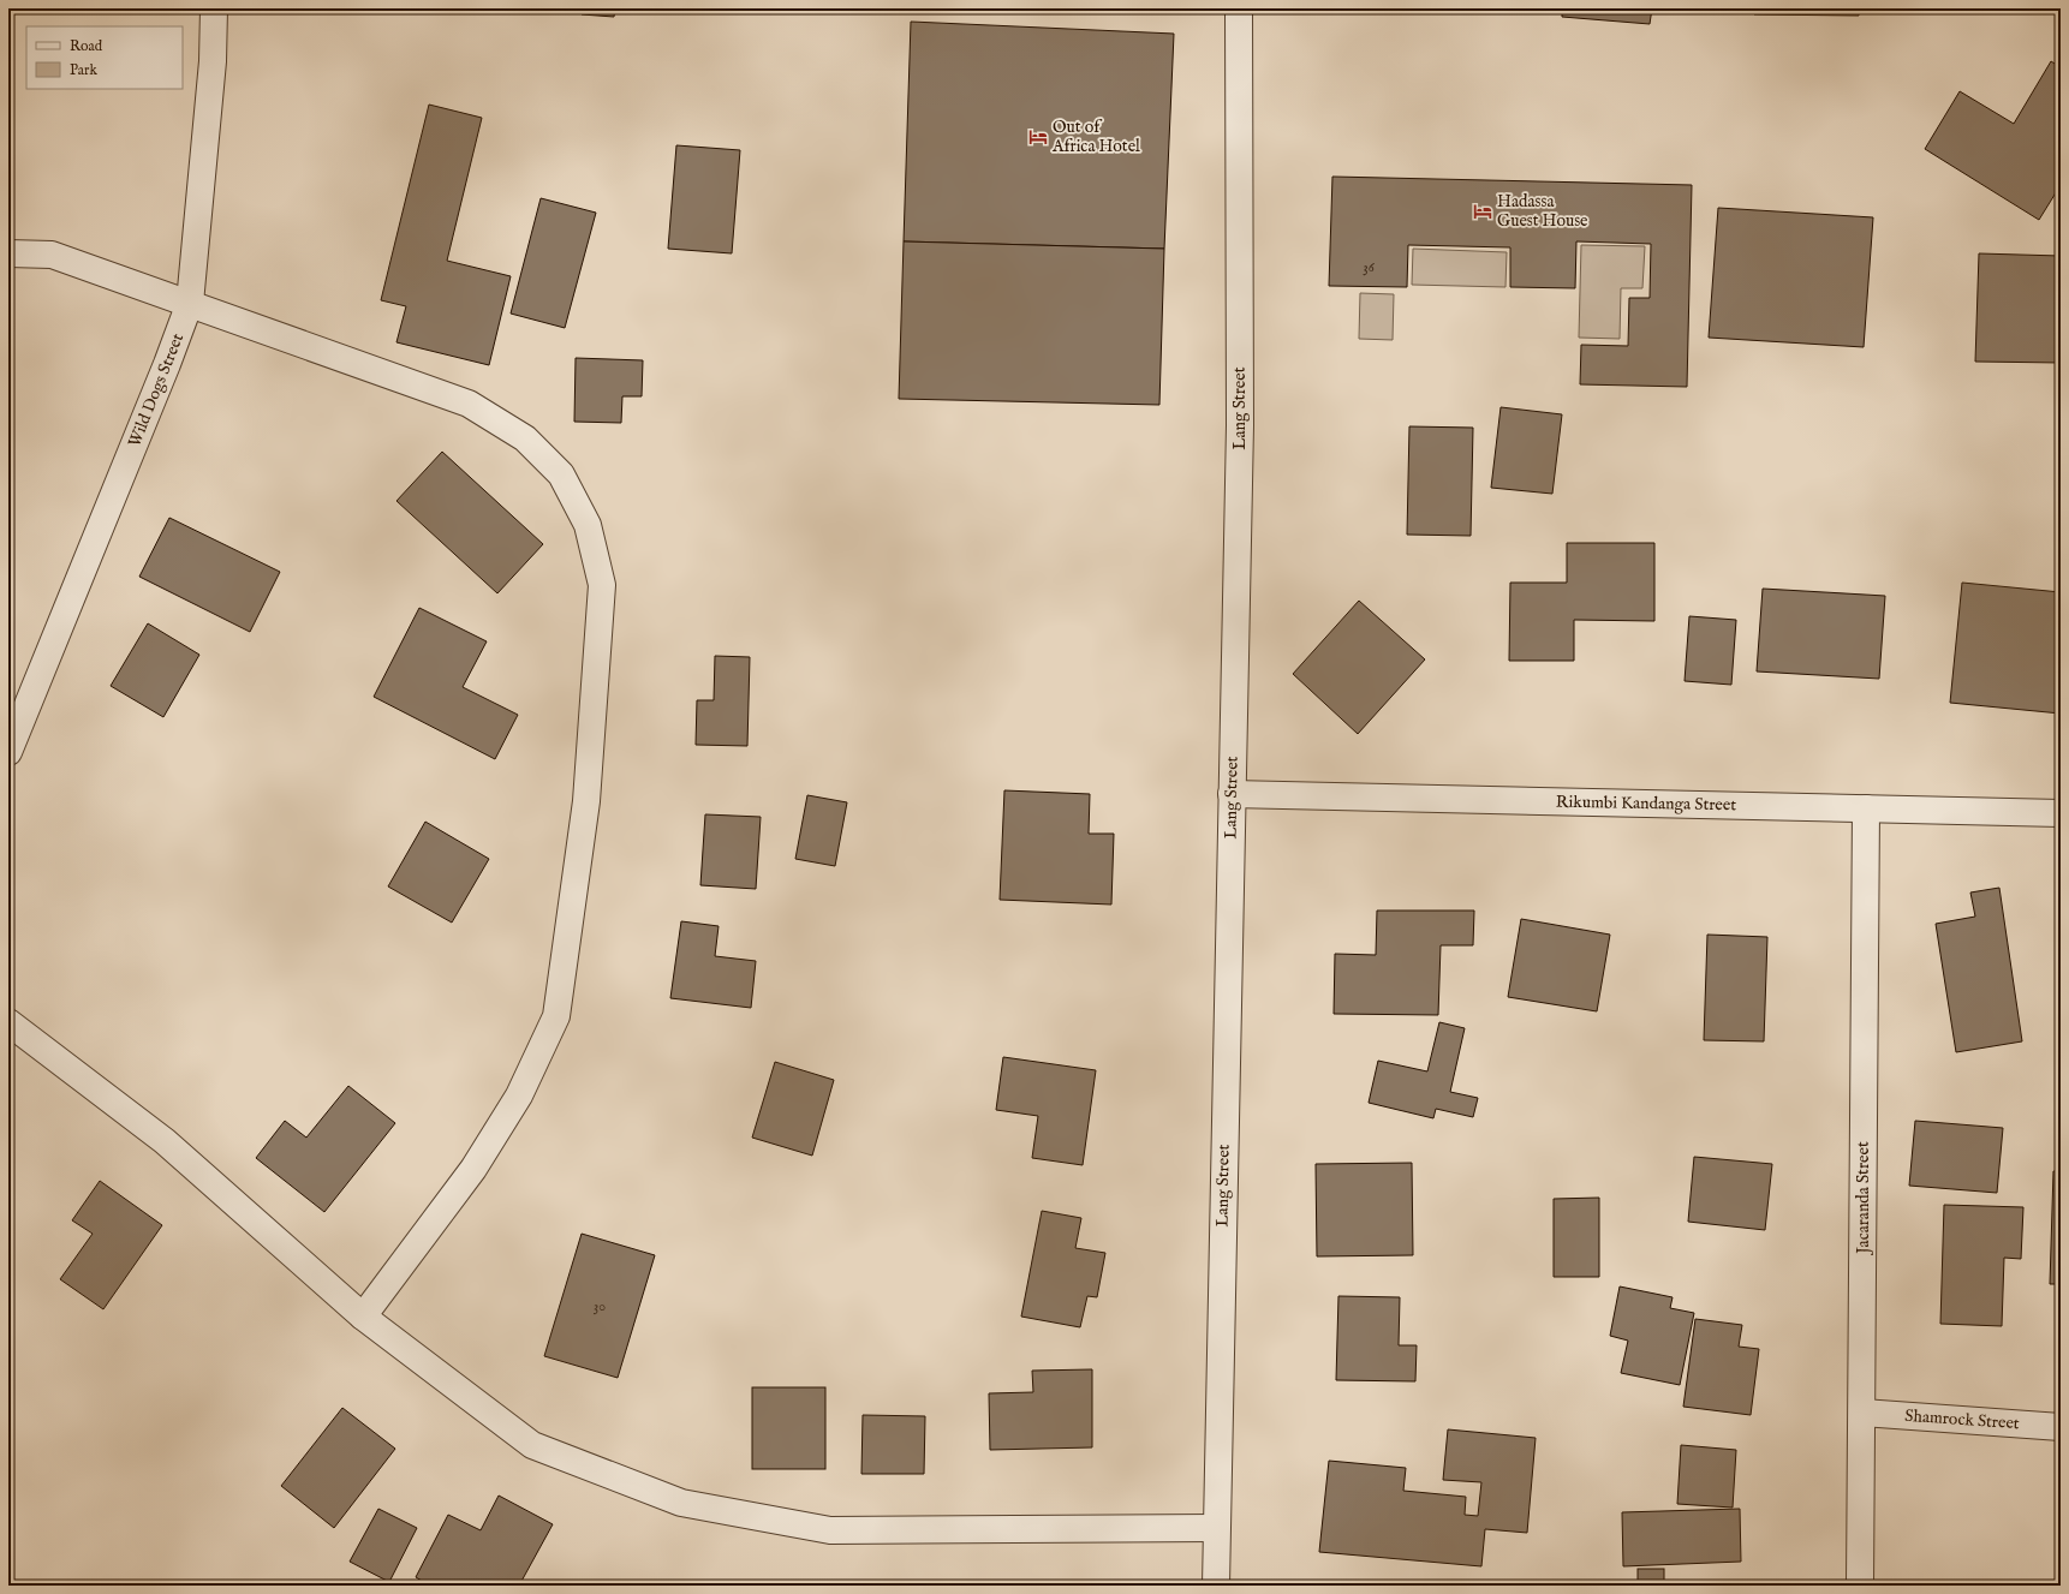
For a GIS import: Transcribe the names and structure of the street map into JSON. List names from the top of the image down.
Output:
{
  "streets": {
    "street": [
      "Wild Dogs Street",
      "Lang Street",
      "Rikumbi Kandanga Street",
      "Jacaranda Street",
      "Shamrock Street"
    ]
  },
  "crossings": [
    ["Lang Street", "Rikumbi Kandanga Street"],
    ["Rikumbi Kandanga Street", "Jacaranda Street"],
    ["Jacaranda Street", "Shamrock Street"]
  ],
  "places": {
    "hotel": ["Out of Africa Hotel", "Hadassa Guest House"]
  },
  "house_numbers": ["36", "30"],
  "legend": ["Road", "Park"]
}
